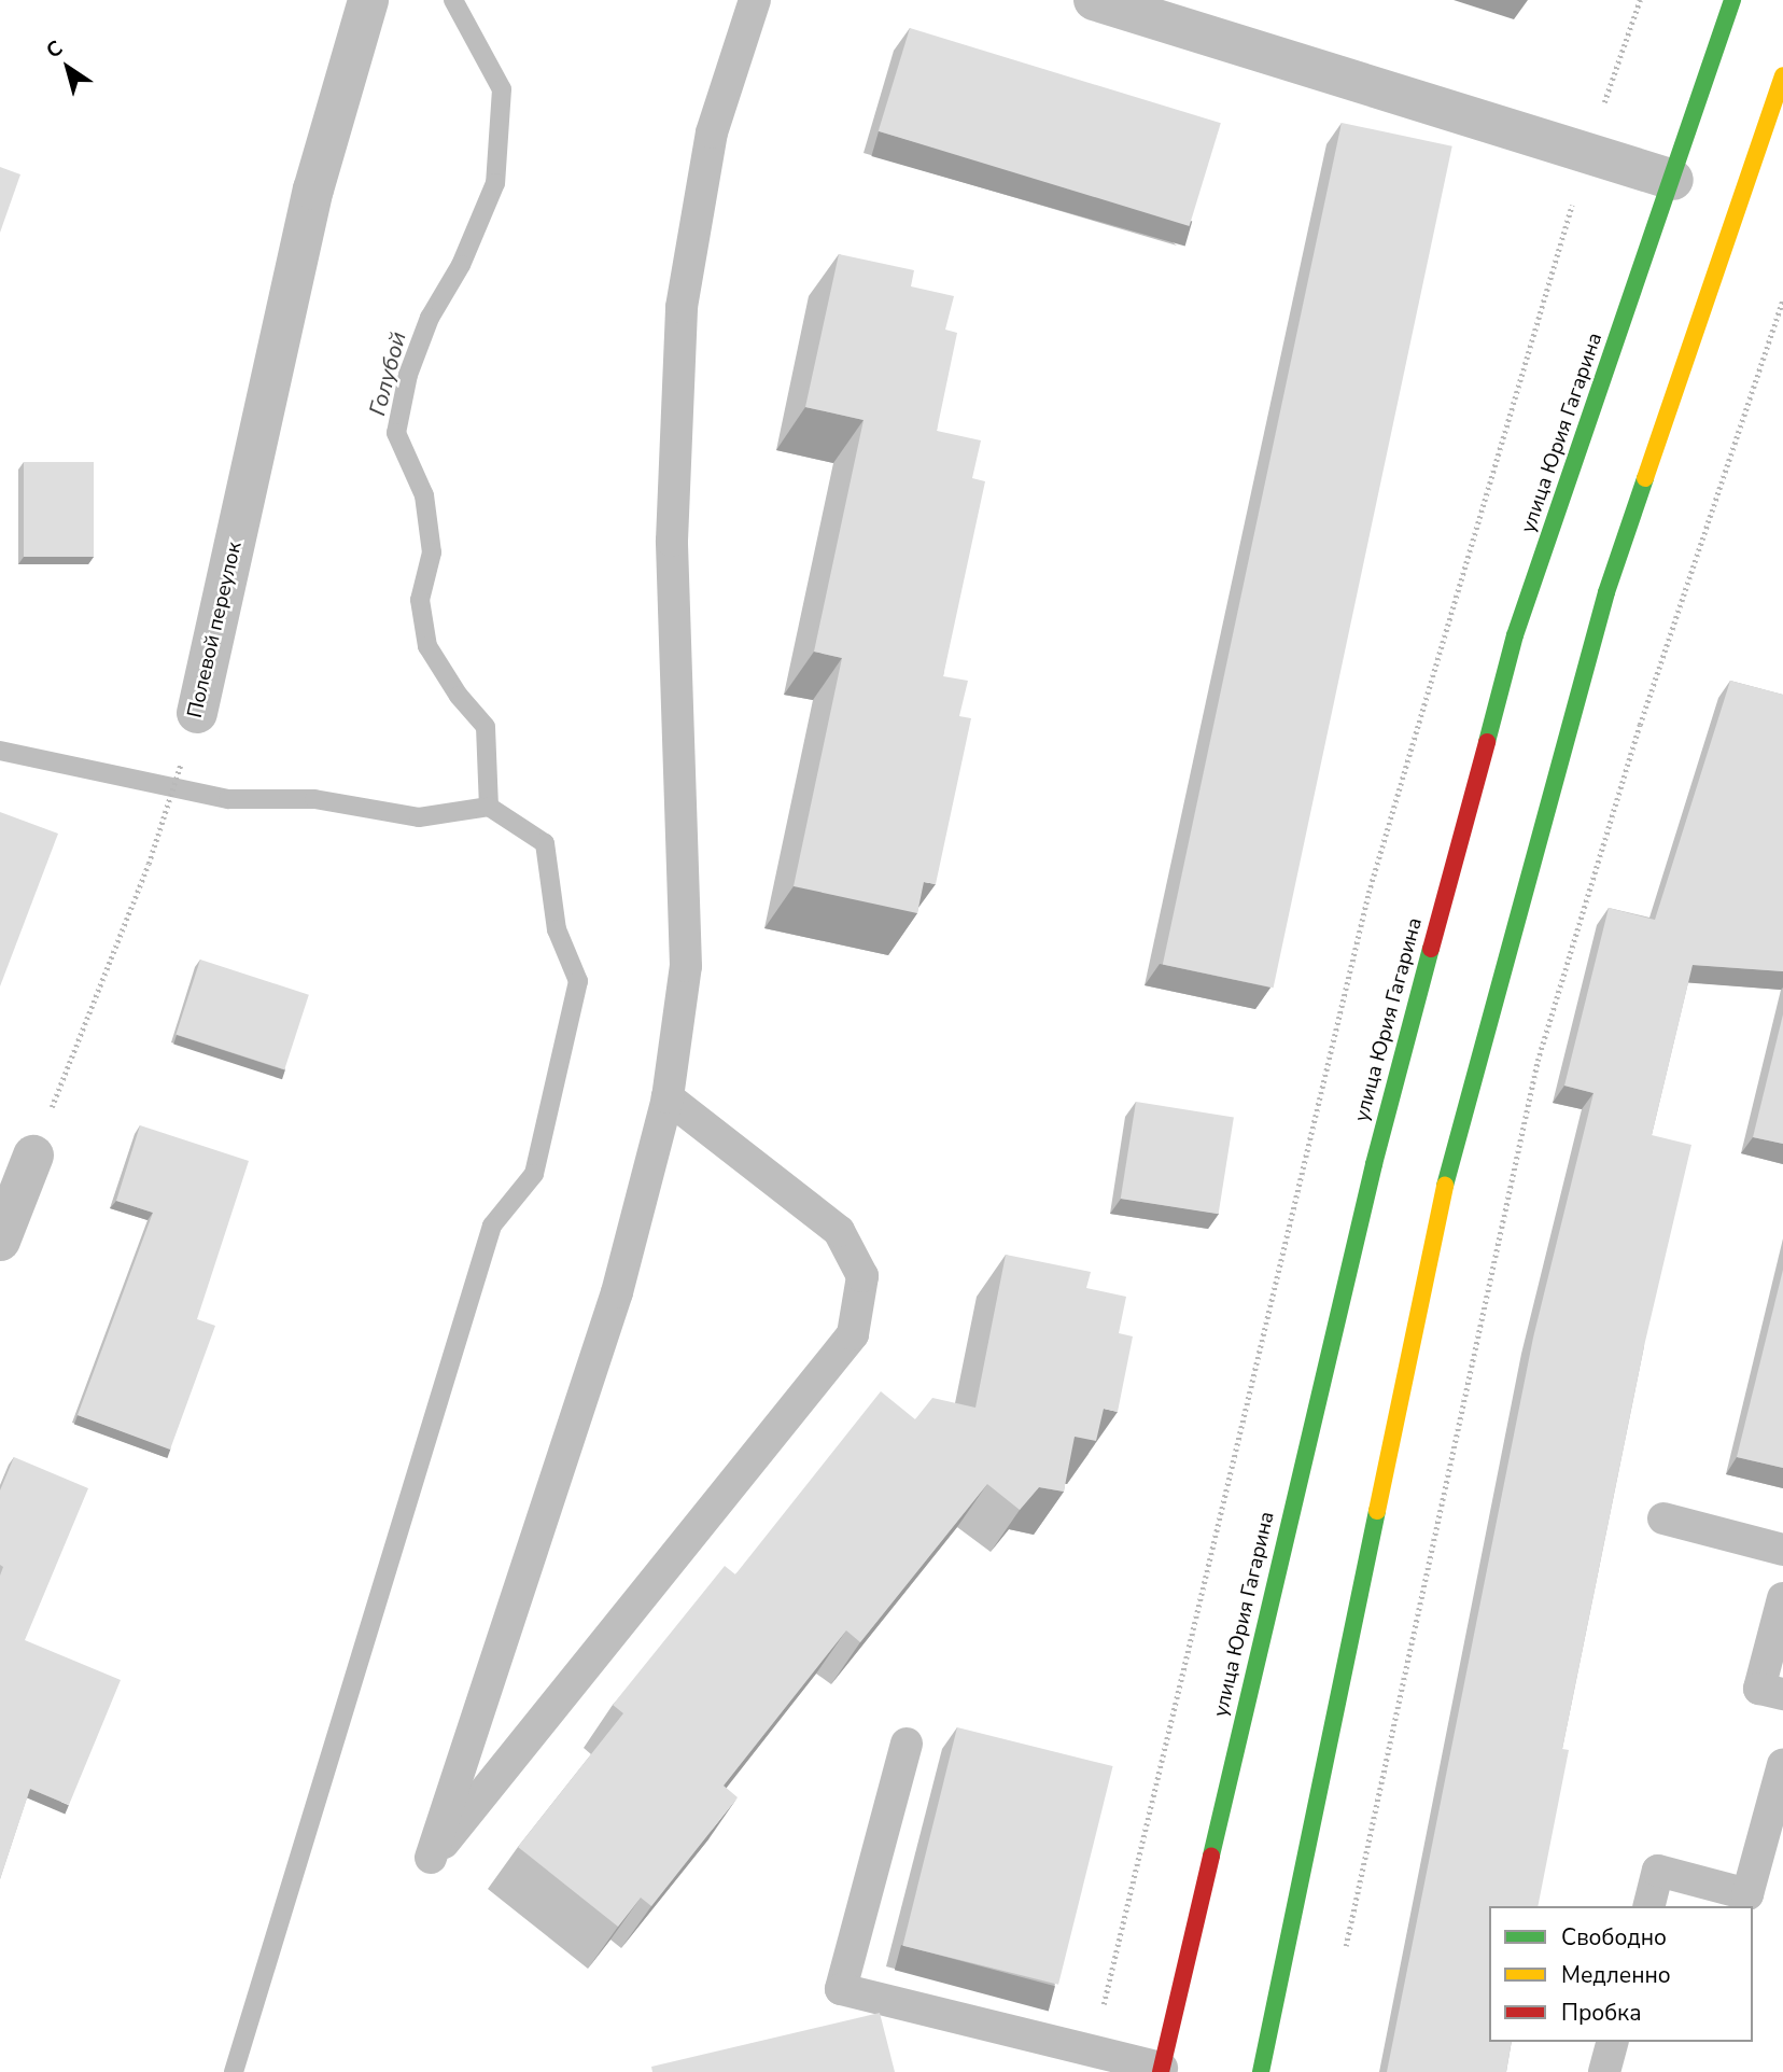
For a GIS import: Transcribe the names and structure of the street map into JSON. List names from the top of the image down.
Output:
{
  "streets": {
    "main road": ["улица Юрия Гагарина"],
    "street": ["Полевой переулок"]
  },
  "water": ["Голубой"],
  "legend": ["Свободно", "Медленно", "Пробка"],
  "north": "top left"
}
